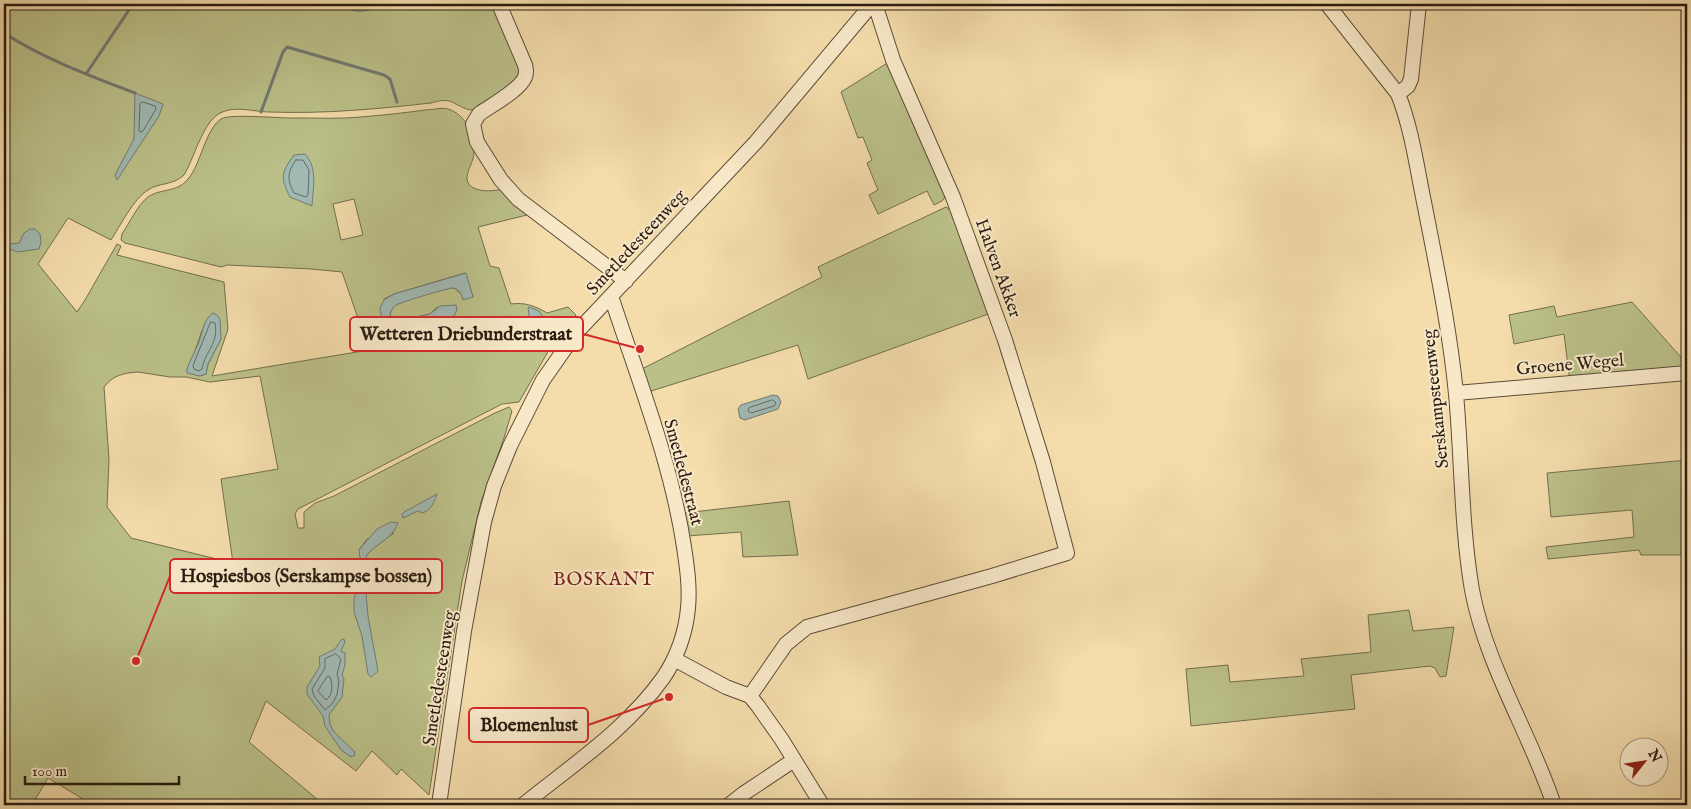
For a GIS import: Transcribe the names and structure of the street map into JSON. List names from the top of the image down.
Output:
{
  "streets": {
    "street": [
      "Smetledesteenweg",
      "Halven Akker",
      "Groene Wegel",
      "Serskampsteenweg",
      "Smetledestraat"
    ]
  },
  "crossings": [
    ["Smetledesteenweg", "Halven Akker"],
    ["Smetledesteenweg", "Smetledestraat"],
    ["Groene Wegel", "Serskampsteenweg"]
  ],
  "districts": ["BOSKANT"],
  "places": ["Wetteren Driebunderstraat", "Hospiesbos (Serskampse bossen)", "Bloemenlust"],
  "scale_bar": "100 m",
  "north": "top right"
}
